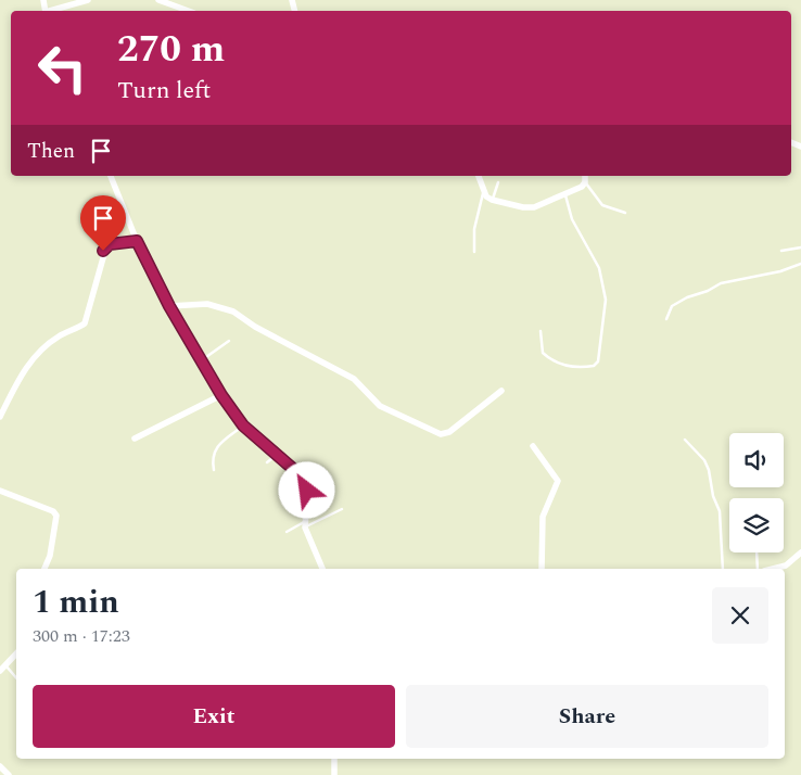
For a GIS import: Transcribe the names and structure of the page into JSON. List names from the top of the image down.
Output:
{
  "page": {
    "turn": ["270 m", "Turn left"],
    "then": "Then",
    "heading": ["1 min", "300 m · 17:23"],
    "buttons": ["Exit", "Share"]
  }
}
